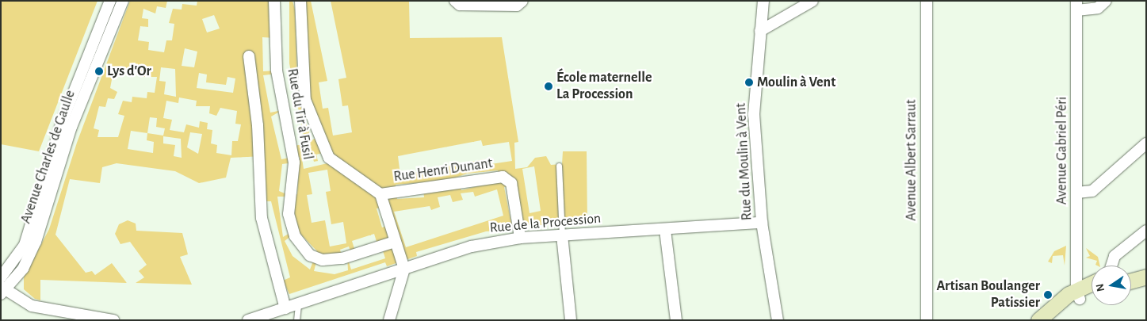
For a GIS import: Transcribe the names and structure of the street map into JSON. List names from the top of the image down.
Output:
{
  "streets": {
    "street": [
      "Rue du Tir à Fusil",
      "Avenue Gabriel Péri",
      "Avenue Charles de Gaulle",
      "Avenue Albert Sarraut",
      "Rue du Moulin à Vent",
      "Rue Henri Dunant",
      "Rue de la Procession"
    ]
  },
  "crossings": [
    ["Rue du Moulin à Vent", "Rue de la Procession"],
    ["Rue Henri Dunant", "Rue de la Procession"]
  ],
  "places": [
    "Lys d'Or",
    "Moulin à Vent",
    "École maternelle La Procession",
    "Artisan Boulanger Patissier"
  ],
  "north": "left"
}
